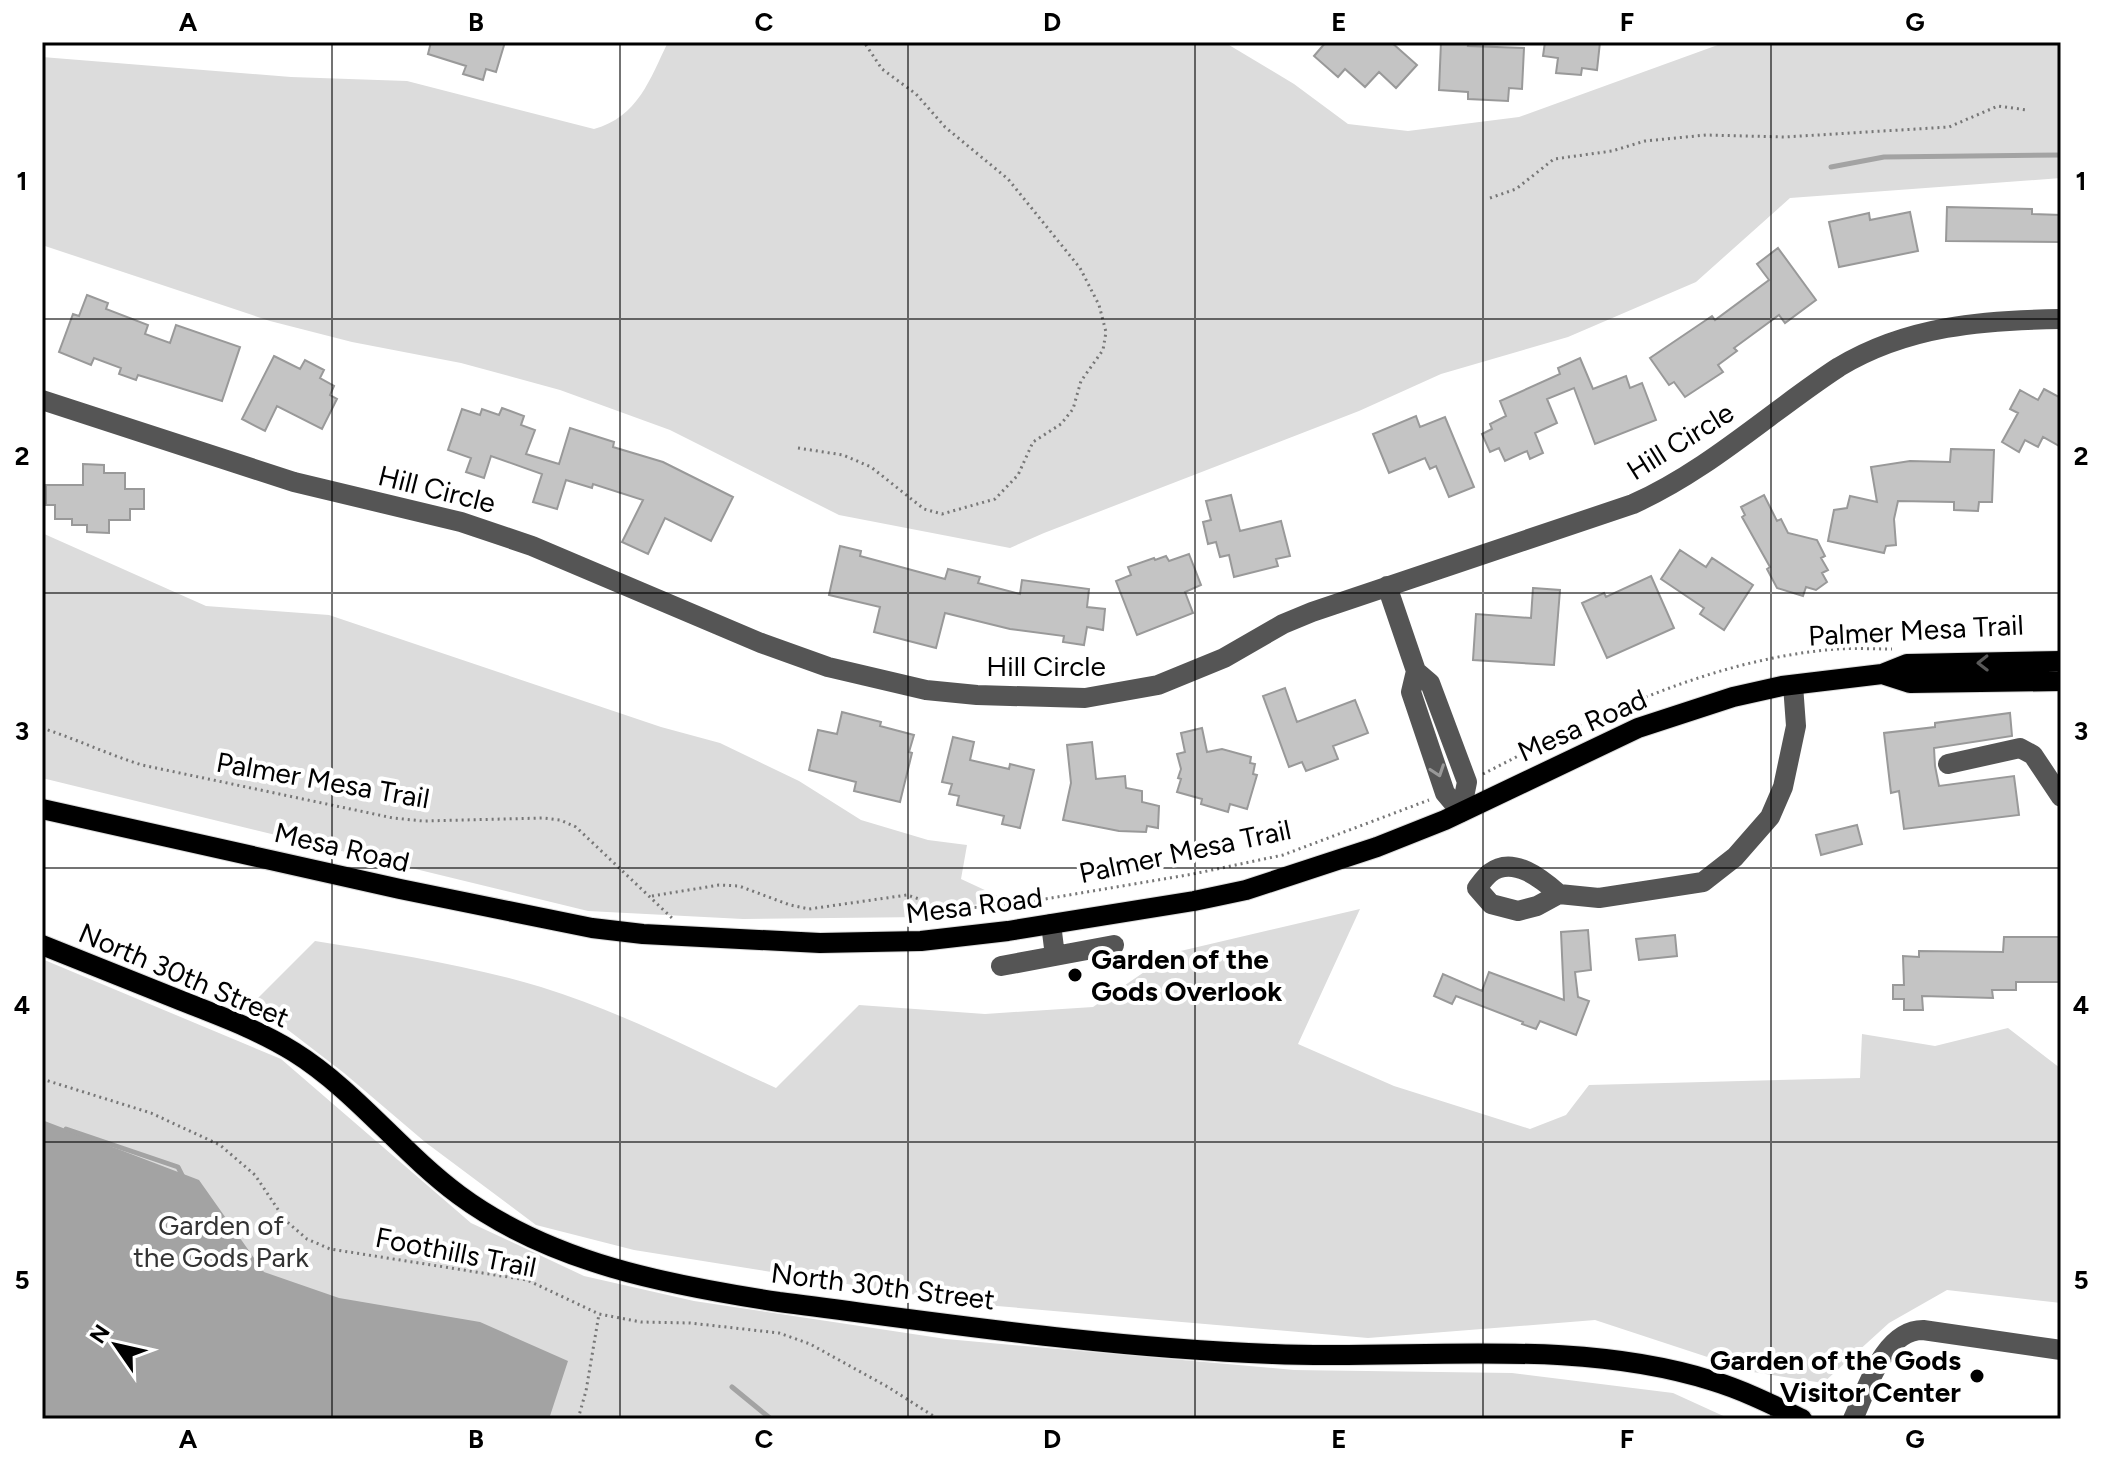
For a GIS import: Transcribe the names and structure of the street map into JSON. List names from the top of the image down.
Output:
{
  "streets": {
    "main road": ["Mesa Road", "North 30th Street"],
    "street": ["Hill Circle"],
    "path": ["Palmer Mesa Trail", "Foothills Trail"]
  },
  "parks": ["Garden of the Gods Park"],
  "places": ["Garden of the Gods Overlook", "Garden of the Gods Visitor Center"],
  "north": "top left",
  "grid": {
    "columns": [
      "A",
      "B",
      "C",
      "D",
      "E",
      "F",
      "G"
    ],
    "rows": [
      "1",
      "2",
      "3",
      "4",
      "5"
    ]
  }
}
